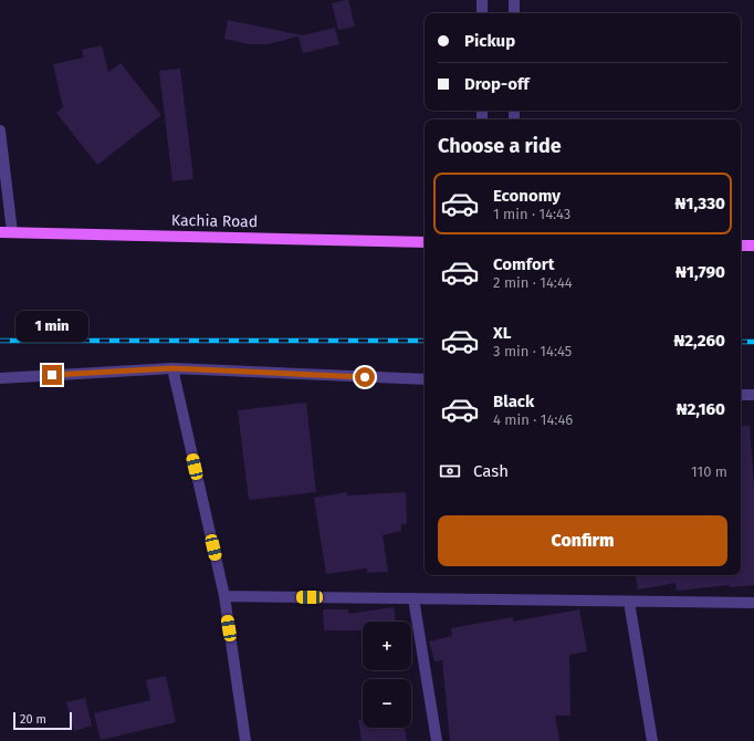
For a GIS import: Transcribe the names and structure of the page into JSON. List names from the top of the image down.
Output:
{
  "streets": {
    "main road": ["Kachia Road"]
  },
  "scale_bar": "20 m",
  "page": {
    "banner": ["Pickup", "Drop-off"],
    "heading": "Choose a ride",
    "list": [
      {
        "name": "Economy",
        "note": "1 min · 14:43",
        "value": "₦1,330"
      },
      {
        "name": "Comfort",
        "note": "2 min · 14:44",
        "value": "₦1,790"
      },
      {
        "name": "XL",
        "note": "3 min · 14:45",
        "value": "₦2,260"
      },
      {
        "name": "Black",
        "note": "4 min · 14:46",
        "value": "₦2,160"
      }
    ],
    "bubble": "1 min",
    "pay": ["Cash", "110 m"],
    "buttons": "Confirm",
    "map_buttons": ["+", "−"],
    "scale": "20 m"
  }
}
